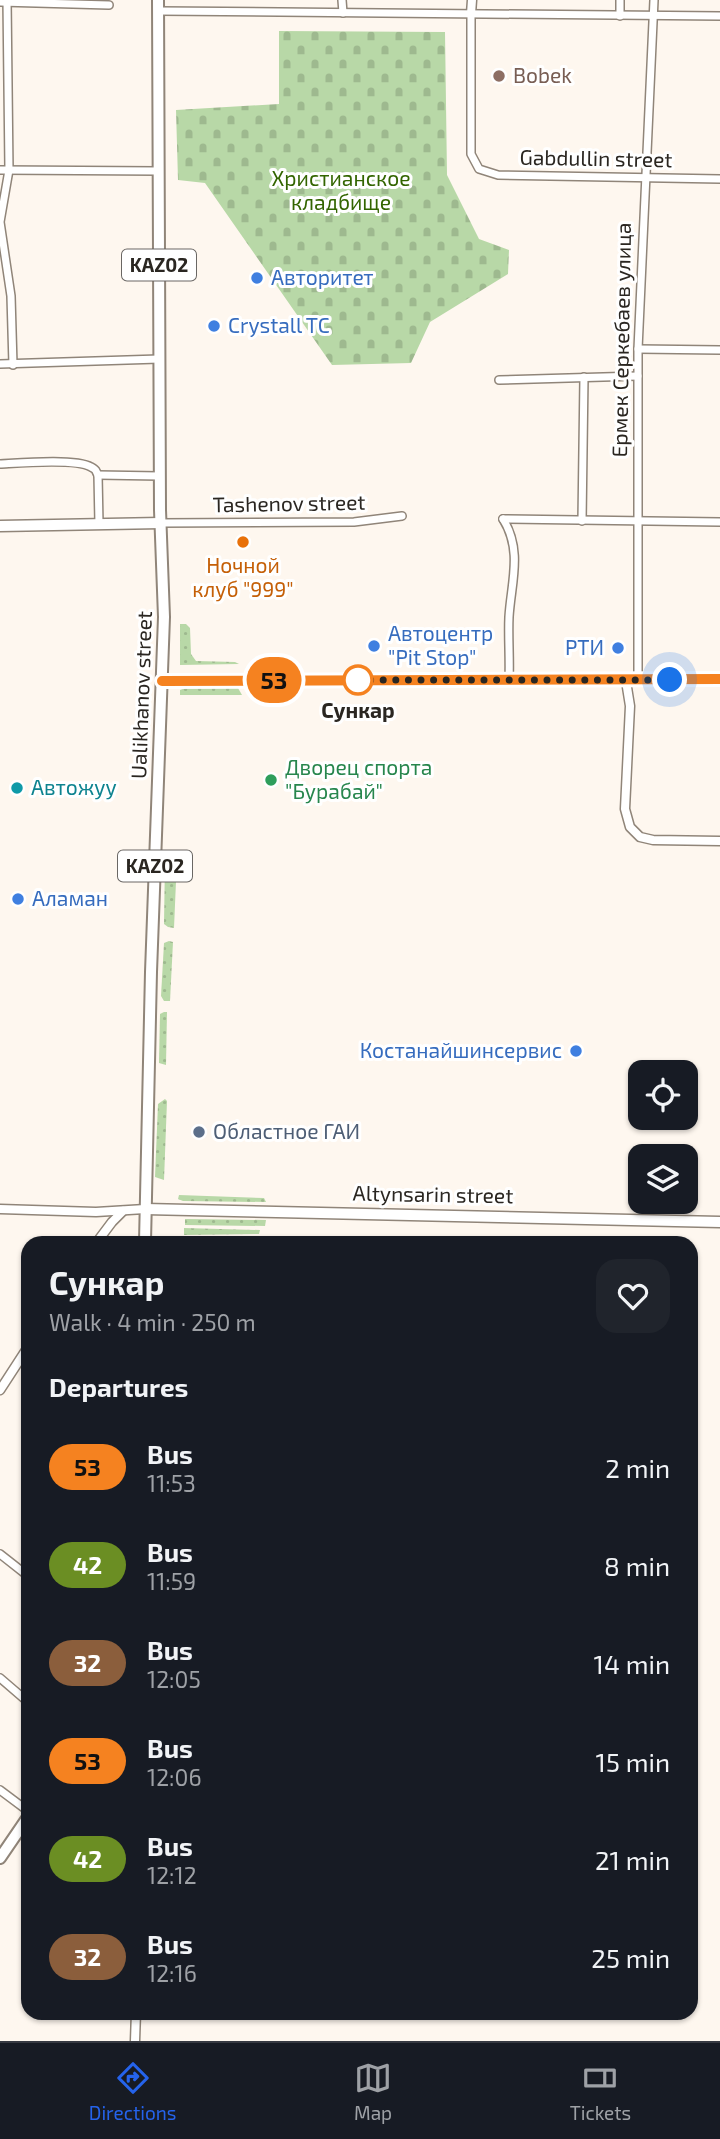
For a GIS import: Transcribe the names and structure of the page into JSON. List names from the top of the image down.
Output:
{
  "streets": {
    "highway": ["KАZ02", "Ualikhanov street"],
    "main road": ["Altynsarin street"],
    "street": ["Gabdullin street", "Ермек Серкебаев улица", "Tashenov street"]
  },
  "crossings": [
    ["Gabdullin street", "Ермек Серкебаев улица"],
    ["KАZ02", "Tashenov street"],
    ["KАZ02", "Ualikhanov street"],
    ["Tashenov street", "Ualikhanov street"],
    ["Ualikhanov street", "Altynsarin street"]
  ],
  "parks": ["Христианское кладбище"],
  "places": [
    "Bobek",
    "Авторитет",
    "Crystall TC",
    "Ночной клуб \"999\"",
    "Автоцентр \"Pit Stop\"",
    "РТИ",
    "Сункар",
    "Дворец спорта \"Бурабай\"",
    "Автожуу",
    "Аламан",
    "Костанайшинсервис",
    "Областное ГАИ"
  ],
  "lines": ["bus line 53"],
  "page": {
    "on_map": "53",
    "heading": [
      ["Сункар", "Walk · 4 min · 250 m"],
      "Departures"
    ],
    "list": [
      {
        "mark": "53",
        "name": "Bus",
        "note": "11:53",
        "value": "2 min"
      },
      {
        "mark": "42",
        "name": "Bus",
        "note": "11:59",
        "value": "8 min"
      },
      {
        "mark": "32",
        "name": "Bus",
        "note": "12:05",
        "value": "14 min"
      },
      {
        "mark": "53",
        "name": "Bus",
        "note": "12:06",
        "value": "15 min"
      },
      {
        "mark": "42",
        "name": "Bus",
        "note": "12:12",
        "value": "21 min"
      },
      {
        "mark": "32",
        "name": "Bus",
        "note": "12:16",
        "value": "25 min"
      }
    ],
    "tabs": ["Directions", "Map", "Tickets"]
  }
}
